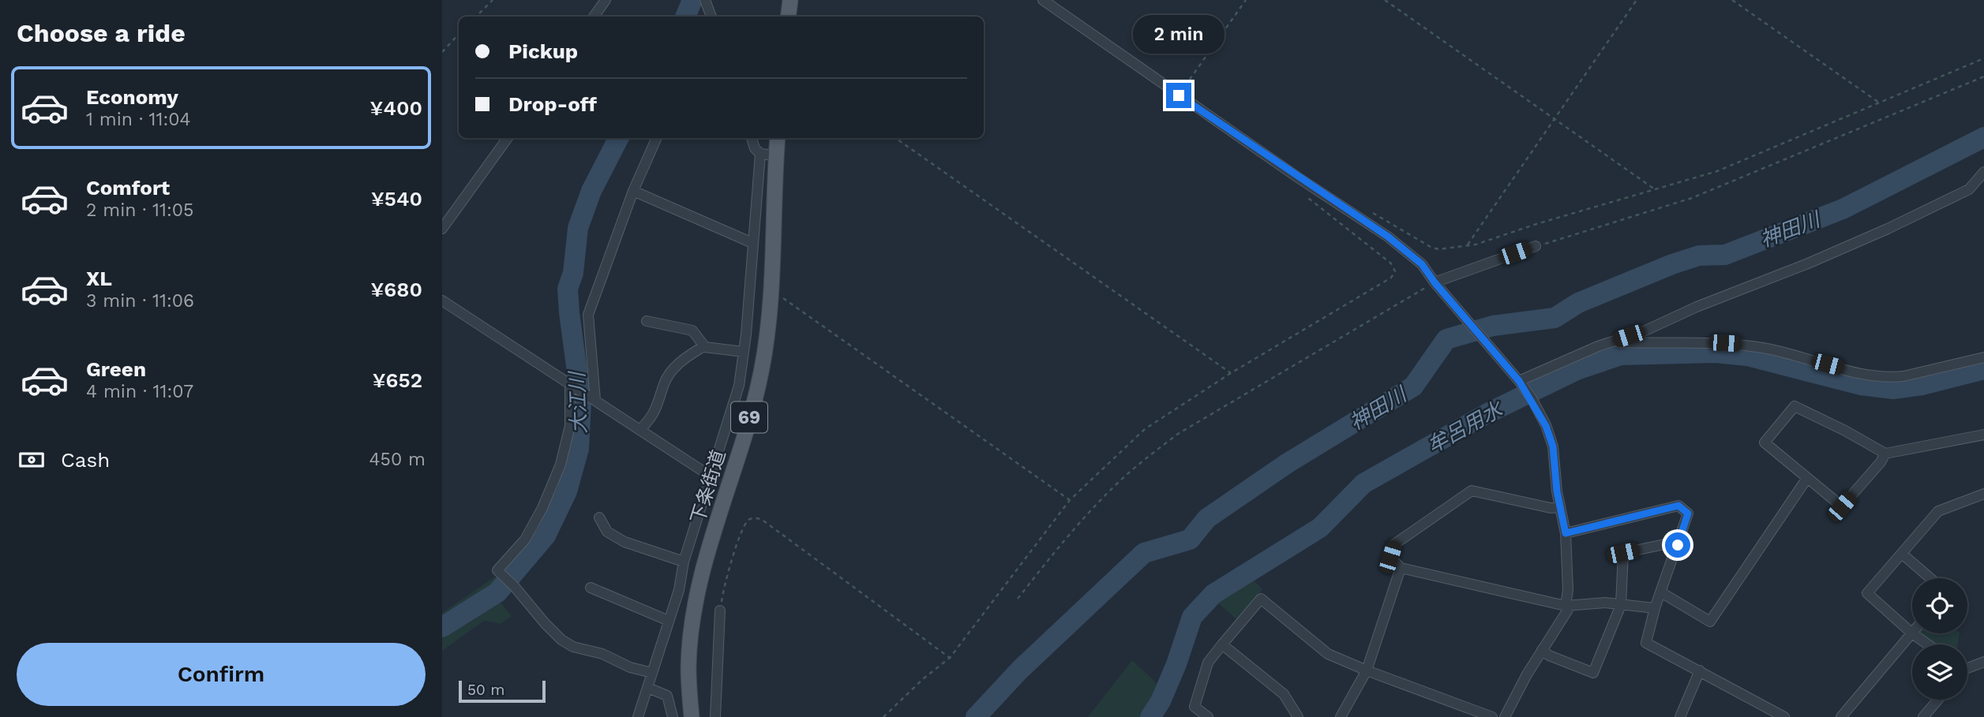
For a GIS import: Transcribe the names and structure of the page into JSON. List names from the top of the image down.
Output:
{
  "streets": {
    "main road": ["69", "下条街道"]
  },
  "water": ["神田川", "大江川", "牟呂用水"],
  "scale_bar": "50 m",
  "page": {
    "heading": "Choose a ride",
    "bubble": "2 min",
    "banner": ["Pickup", "Drop-off"],
    "list": [
      {
        "name": "Economy",
        "note": "1 min · 11:04",
        "value": "¥400"
      },
      {
        "name": "Comfort",
        "note": "2 min · 11:05",
        "value": "¥540"
      },
      {
        "name": "XL",
        "note": "3 min · 11:06",
        "value": "¥680"
      },
      {
        "name": "Green",
        "note": "4 min · 11:07",
        "value": "¥652"
      }
    ],
    "pay": ["Cash", "450 m"],
    "buttons": "Confirm",
    "scale": "50 m"
  }
}
